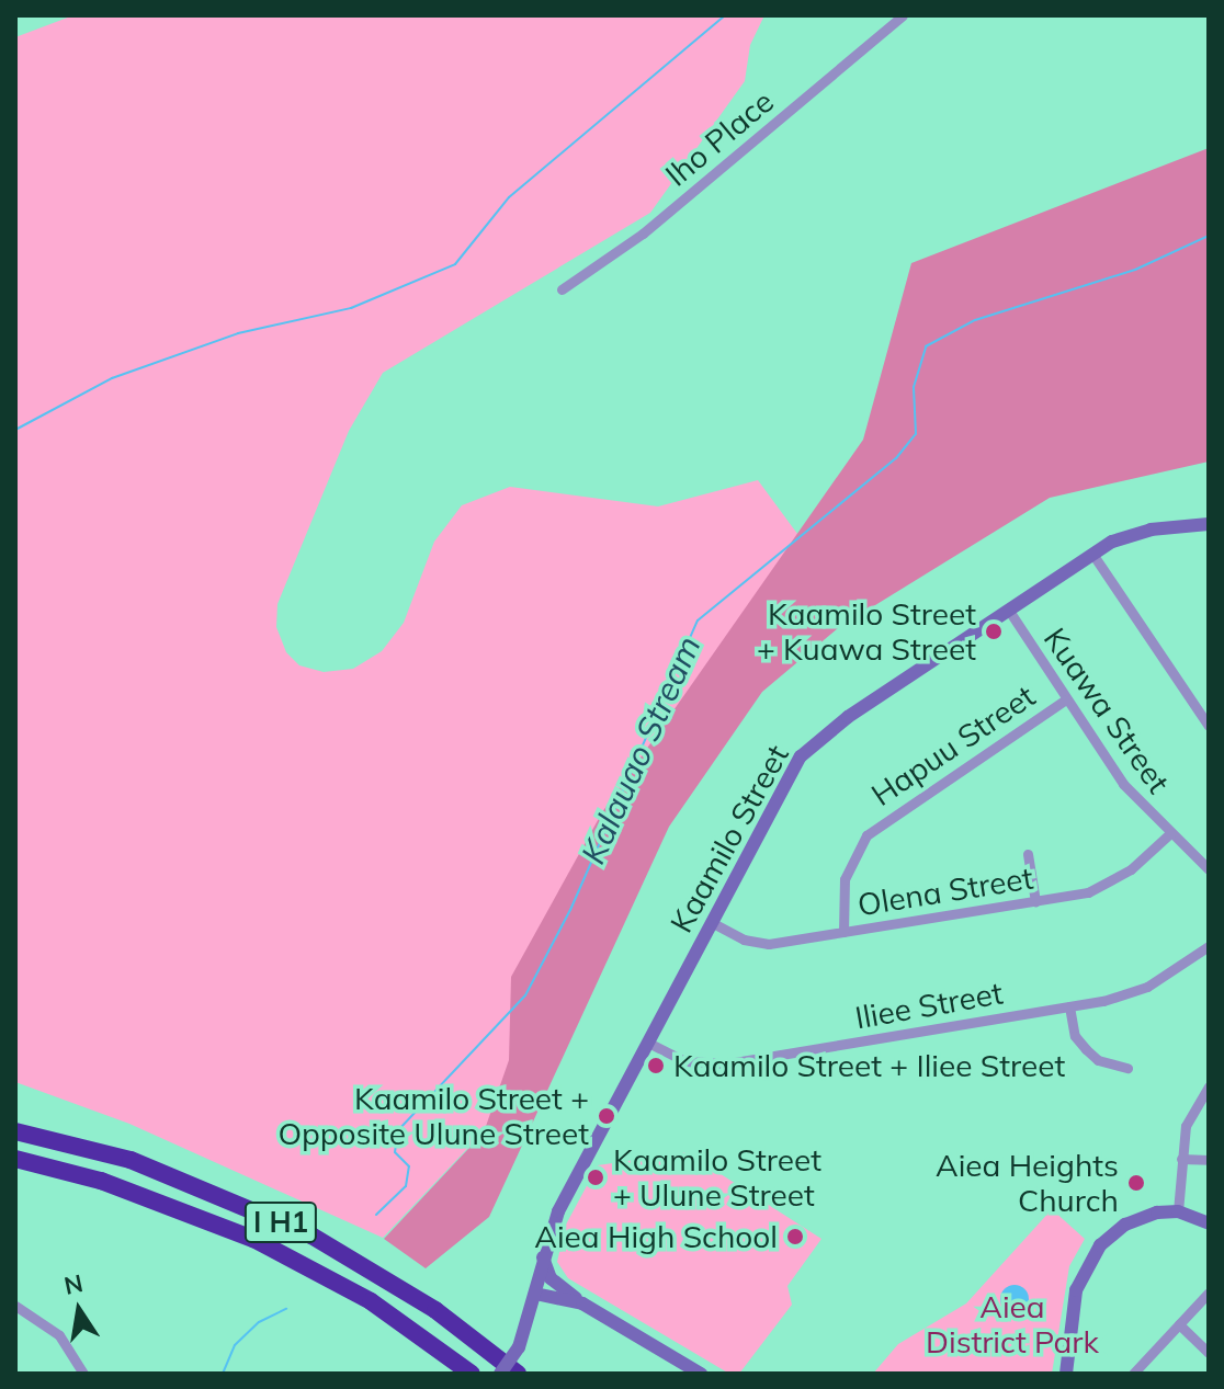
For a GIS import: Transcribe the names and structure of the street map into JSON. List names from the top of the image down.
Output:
{
  "streets": {
    "highway": ["I H1"],
    "street": [
      "Iho Place",
      "Kuawa Street",
      "Hapuu Street",
      "Kaamilo Street",
      "Olena Street",
      "Iliee Street"
    ]
  },
  "crossings": [
    ["Kuawa Street", "Hapuu Street"],
    ["Kuawa Street", "Kaamilo Street"],
    ["Kuawa Street", "Olena Street"],
    ["Hapuu Street", "Olena Street"],
    ["Kaamilo Street", "Olena Street"],
    ["Kaamilo Street", "Iliee Street"]
  ],
  "water": ["Kalauao Stream"],
  "parks": ["Aiea District Park"],
  "places": [
    "Kaamilo Street + Kuawa Street",
    "Kaamilo Street + Iliee Street",
    "Kaamilo Street + Opposite Ulune Street",
    "Kaamilo Street + Ulune Street",
    "Aiea Heights Church",
    "Aiea High School"
  ],
  "north": "top"
}
